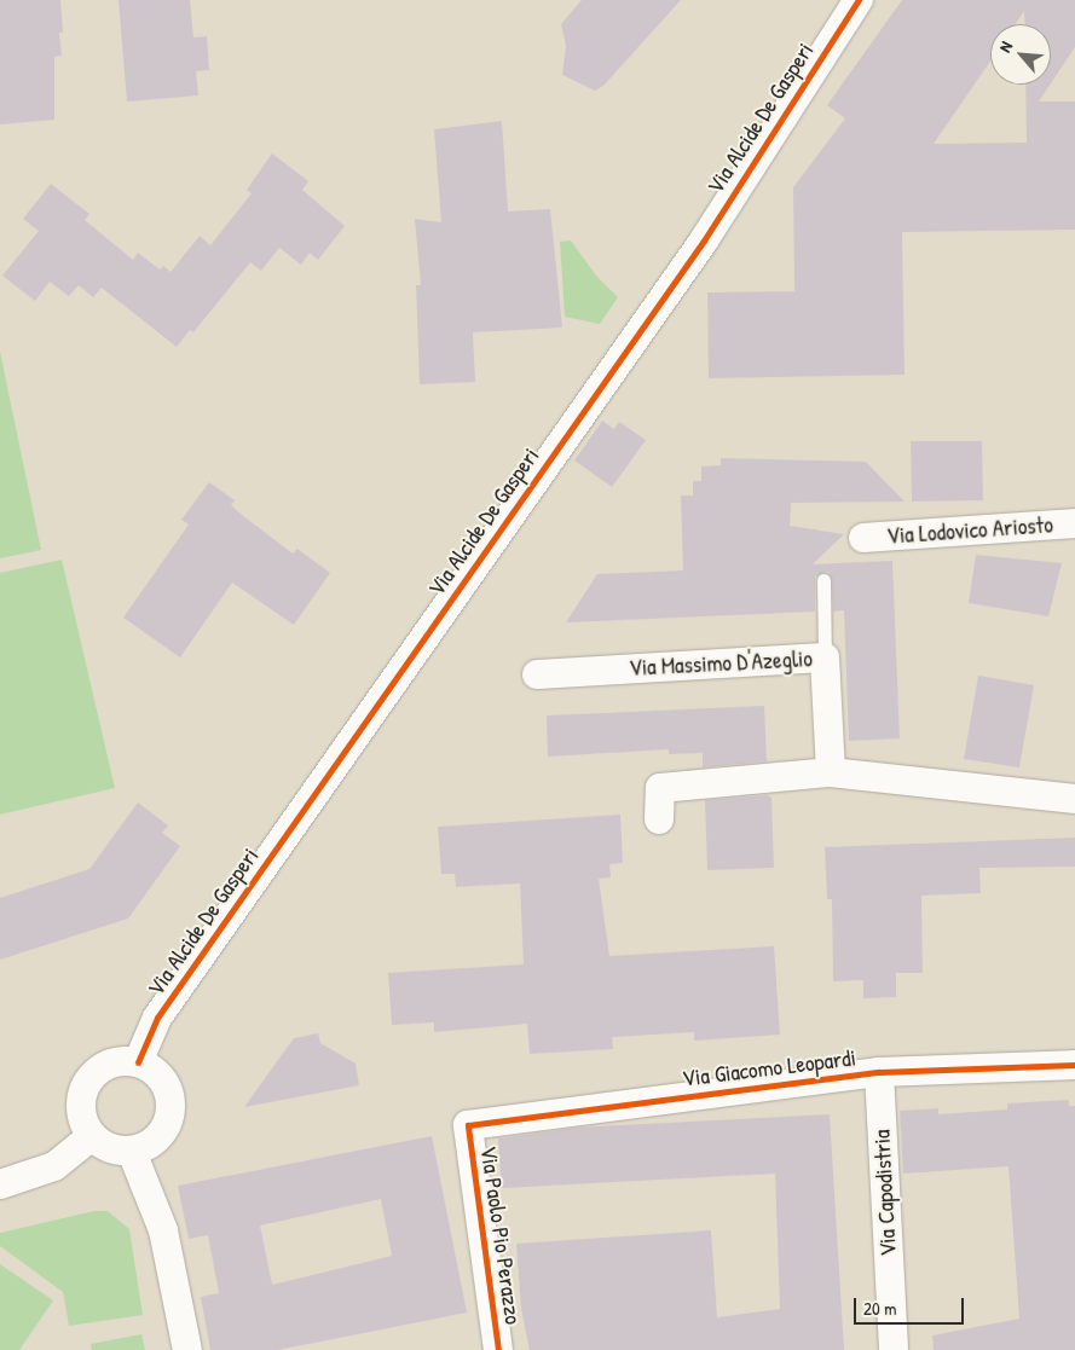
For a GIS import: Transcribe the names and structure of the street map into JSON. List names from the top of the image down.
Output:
{
  "streets": {
    "street": [
      "Via Alcide De Gasperi",
      "Via Lodovico Ariosto",
      "Via Massimo D'Azeglio",
      "Via Giacomo Leopardi",
      "Via Capodistria",
      "Via Paolo Pio Perazzo"
    ]
  },
  "crossings": [
    ["Via Giacomo Leopardi", "Via Capodistria"],
    ["Via Giacomo Leopardi", "Via Paolo Pio Perazzo"]
  ],
  "scale_bar": "20 m",
  "north": "top left"
}
